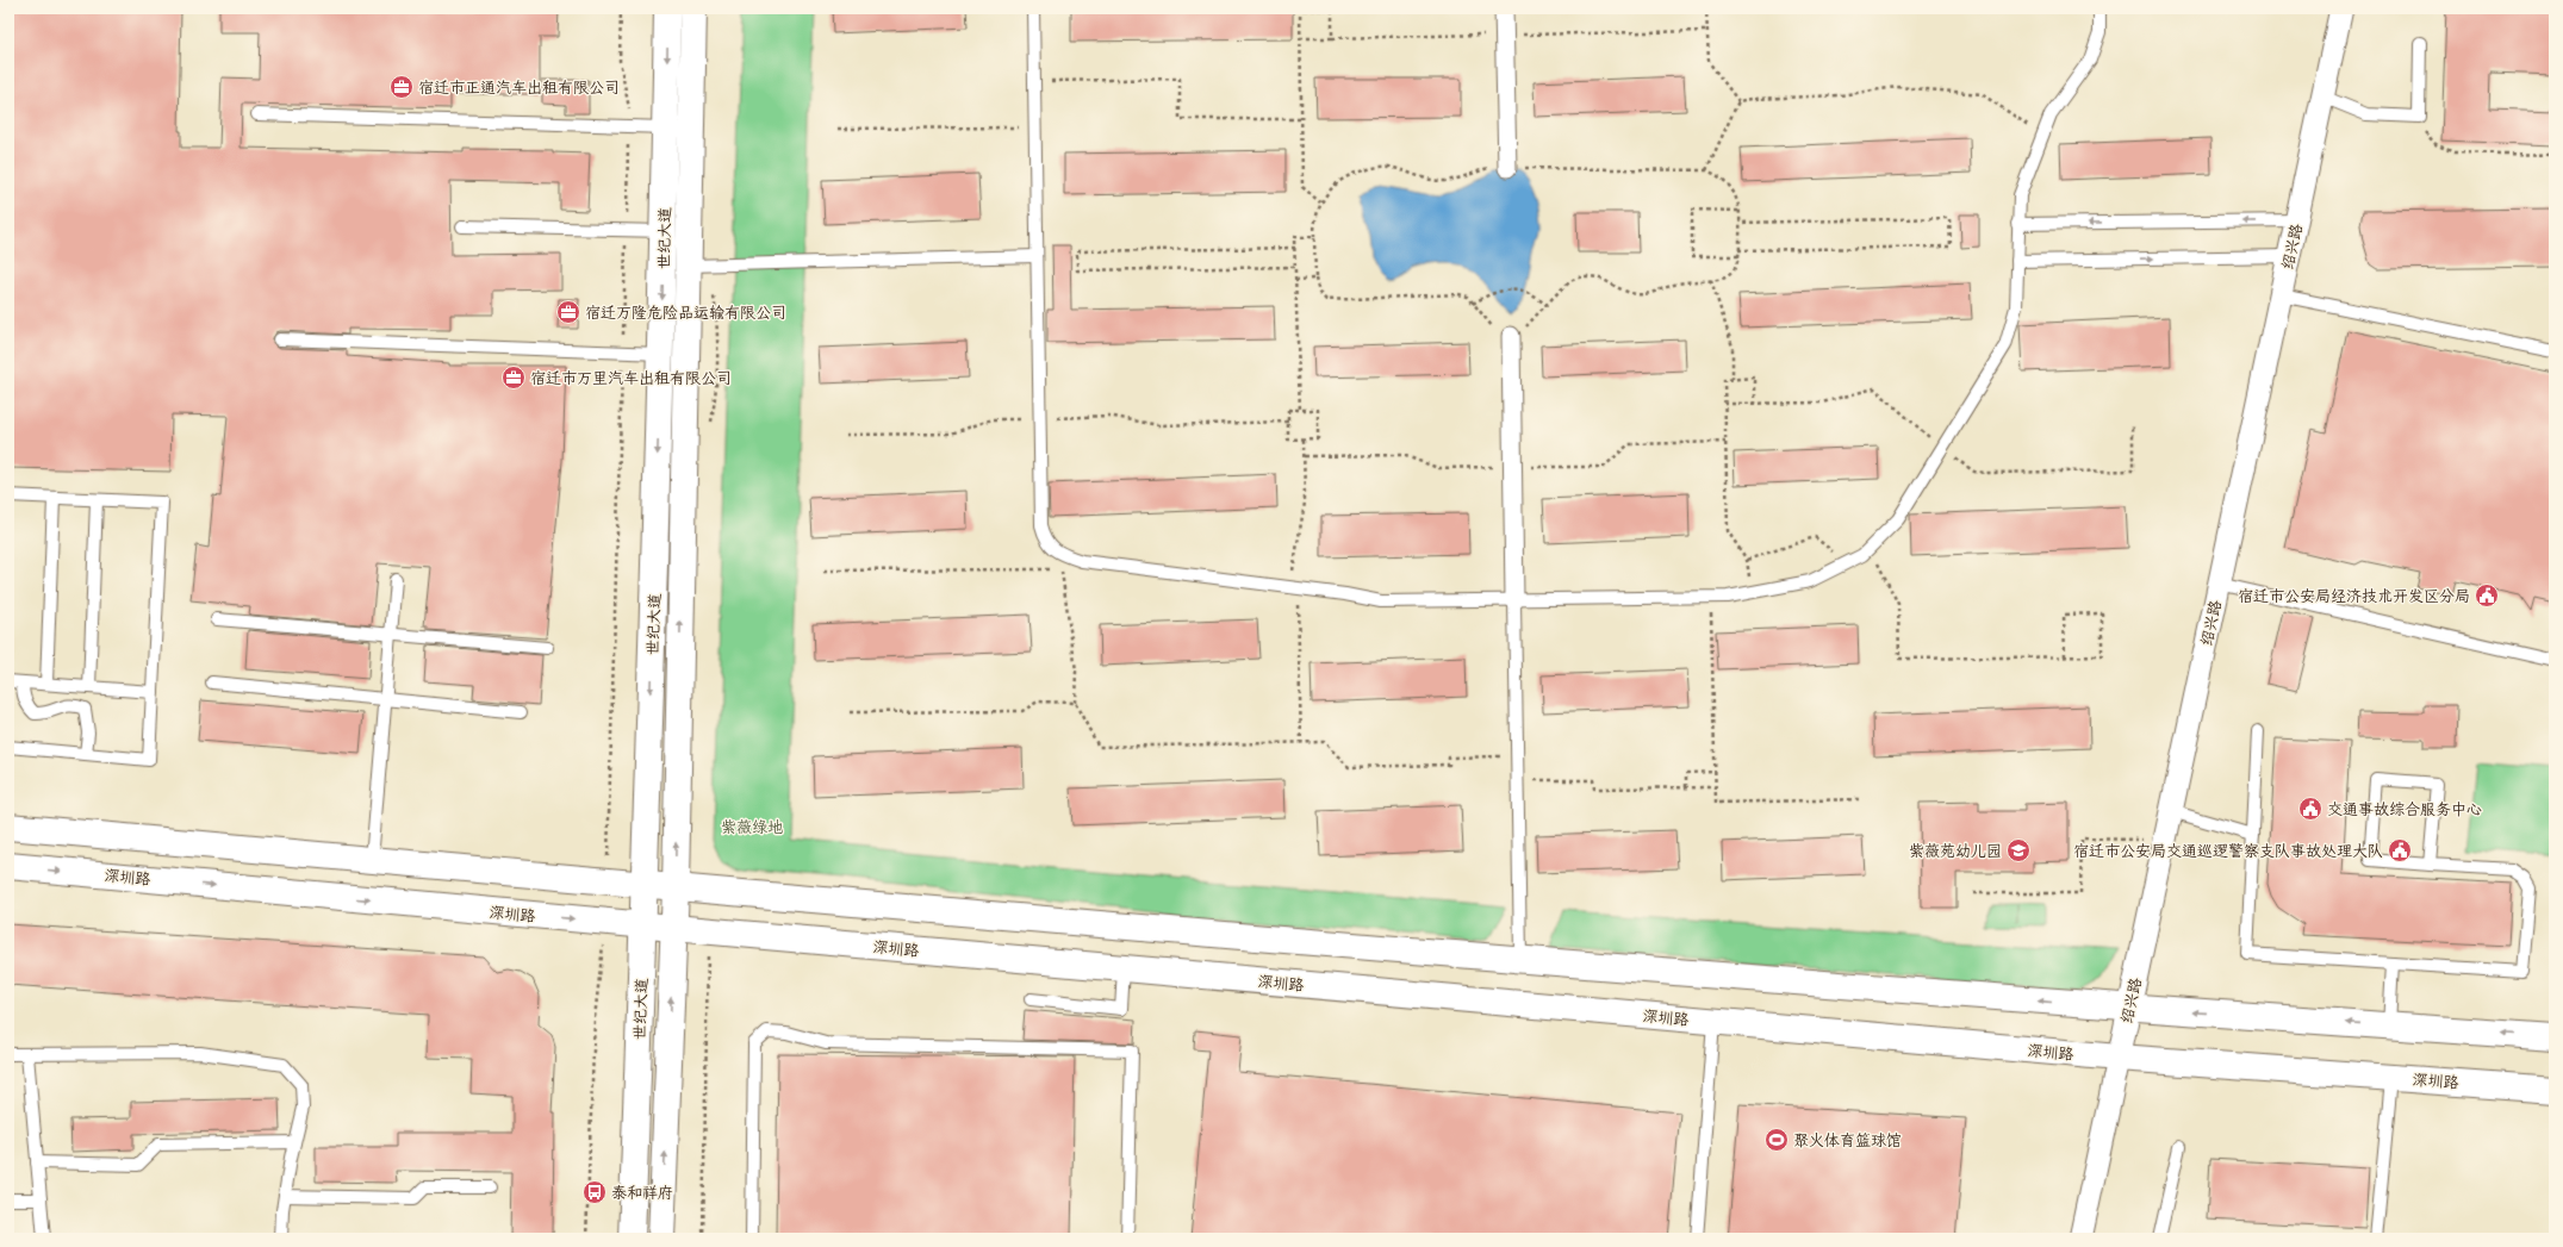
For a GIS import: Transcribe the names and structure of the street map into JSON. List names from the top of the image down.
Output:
{
  "streets": {
    "street": ["世纪大道", "绍兴路", "深圳路"]
  },
  "crossings": [
    ["世纪大道", "深圳路"],
    ["绍兴路", "深圳路"]
  ],
  "parks": ["紫薇绿地"],
  "places": {
    "office": ["宿迁市正通汽车出租有限公司", "宿迁万隆危险品运输有限公司", "宿迁市万里汽车出租有限公司"],
    "public building": ["宿迁市公安局经济技术开发区分局", "交通事故综合服务中心", "宿迁市公安局交通巡逻警察支队事故处理大队"],
    "school or university": ["紫薇苑幼儿园"],
    "sports": ["聚火体育篮球馆"],
    "bus stop": ["泰和祥府"]
  }
}
